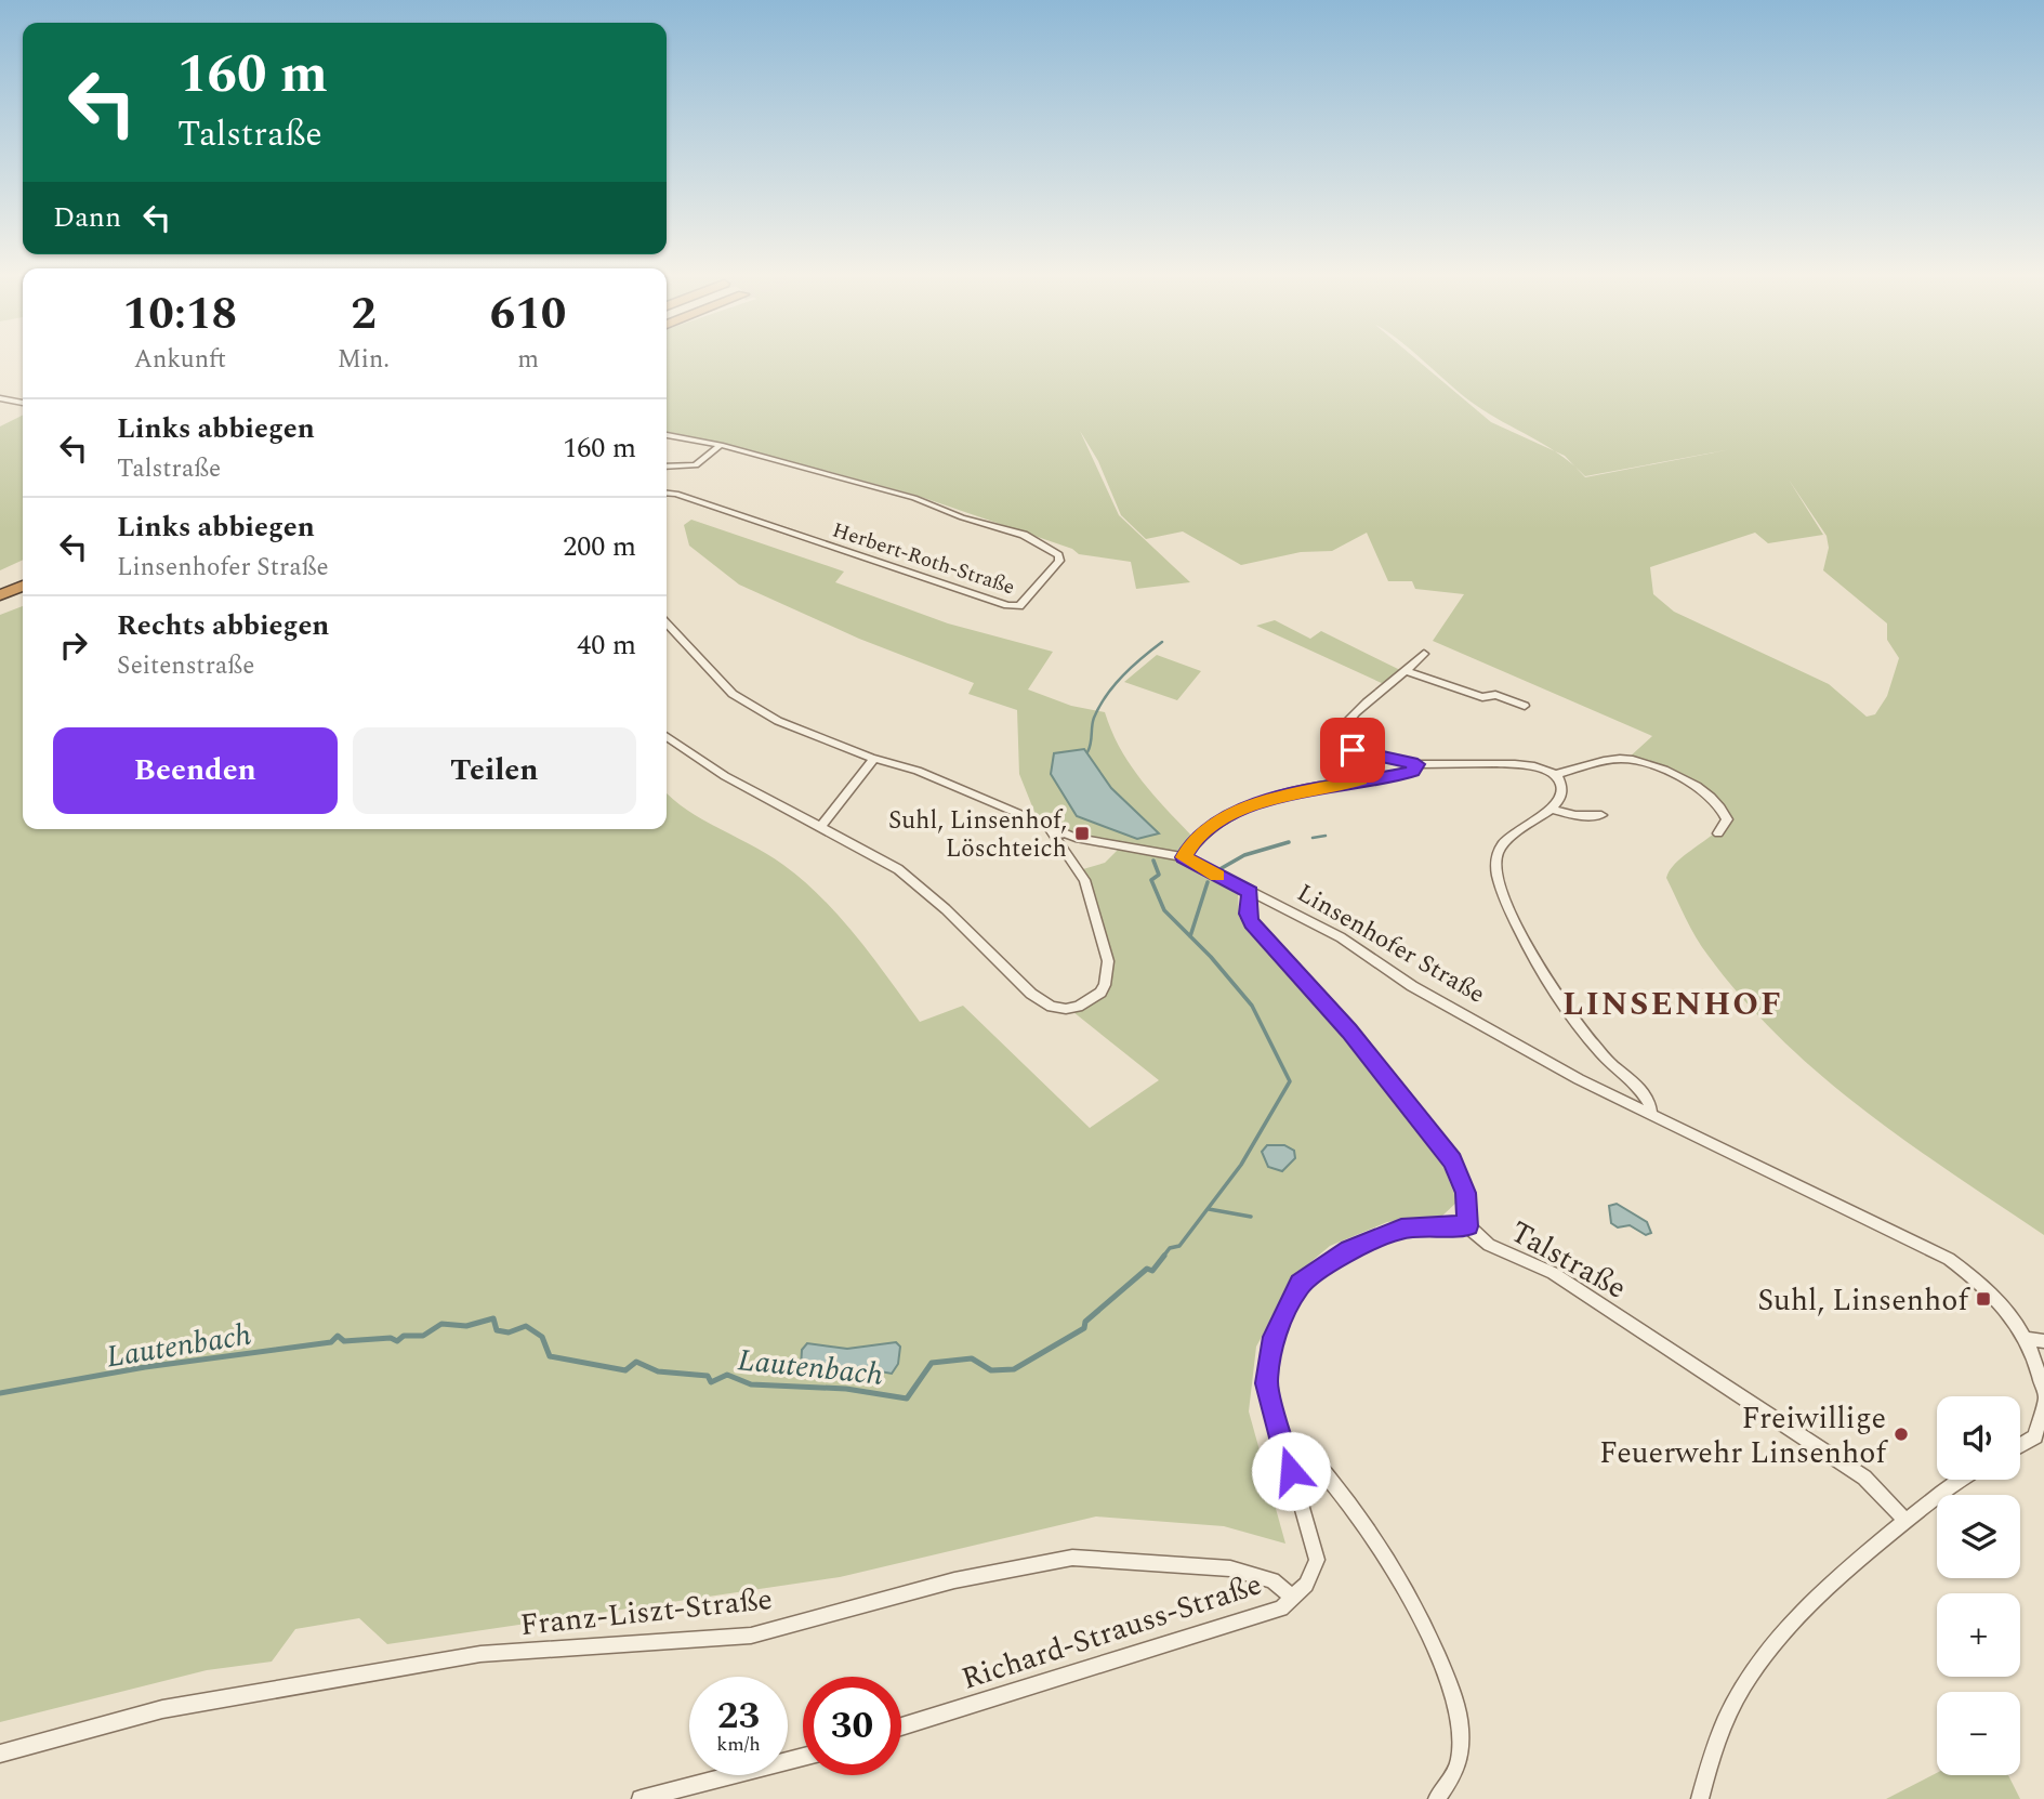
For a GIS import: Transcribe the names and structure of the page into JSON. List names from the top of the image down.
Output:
{
  "streets": {
    "street": [
      "Herbert-Roth-Straße",
      "Linsenhofer Straße",
      "Talstraße",
      "Franz-Liszt-Straße",
      "Richard-Strauss-Straße"
    ]
  },
  "crossings": [
    ["Talstraße", "Richard-Strauss-Straße"],
    ["Franz-Liszt-Straße", "Richard-Strauss-Straße"]
  ],
  "districts": ["LINSENHOF"],
  "water": ["Lautenbach"],
  "places": {
    "transit": ["Suhl, Linsenhof, Löschteich", "Suhl, Linsenhof"],
    "other": ["Freiwillige Feuerwehr Linsenhof"]
  },
  "page": {
    "turn": ["160 m", "Talstraße"],
    "then": "Dann",
    "eta": [
      "10:18",
      "Ankunft",
      "2",
      "Min.",
      "610",
      "m"
    ],
    "list": [
      {
        "name": "Links abbiegen",
        "note": "Talstraße",
        "value": "160 m"
      },
      {
        "name": "Links abbiegen",
        "note": "Linsenhofer Straße",
        "value": "200 m"
      },
      {
        "name": "Rechts abbiegen",
        "note": "Seitenstraße",
        "value": "40 m"
      }
    ],
    "buttons": ["Beenden", "Teilen"],
    "map_buttons": ["+", "−"],
    "speed": "23 km/h",
    "limit": "30"
  }
}
